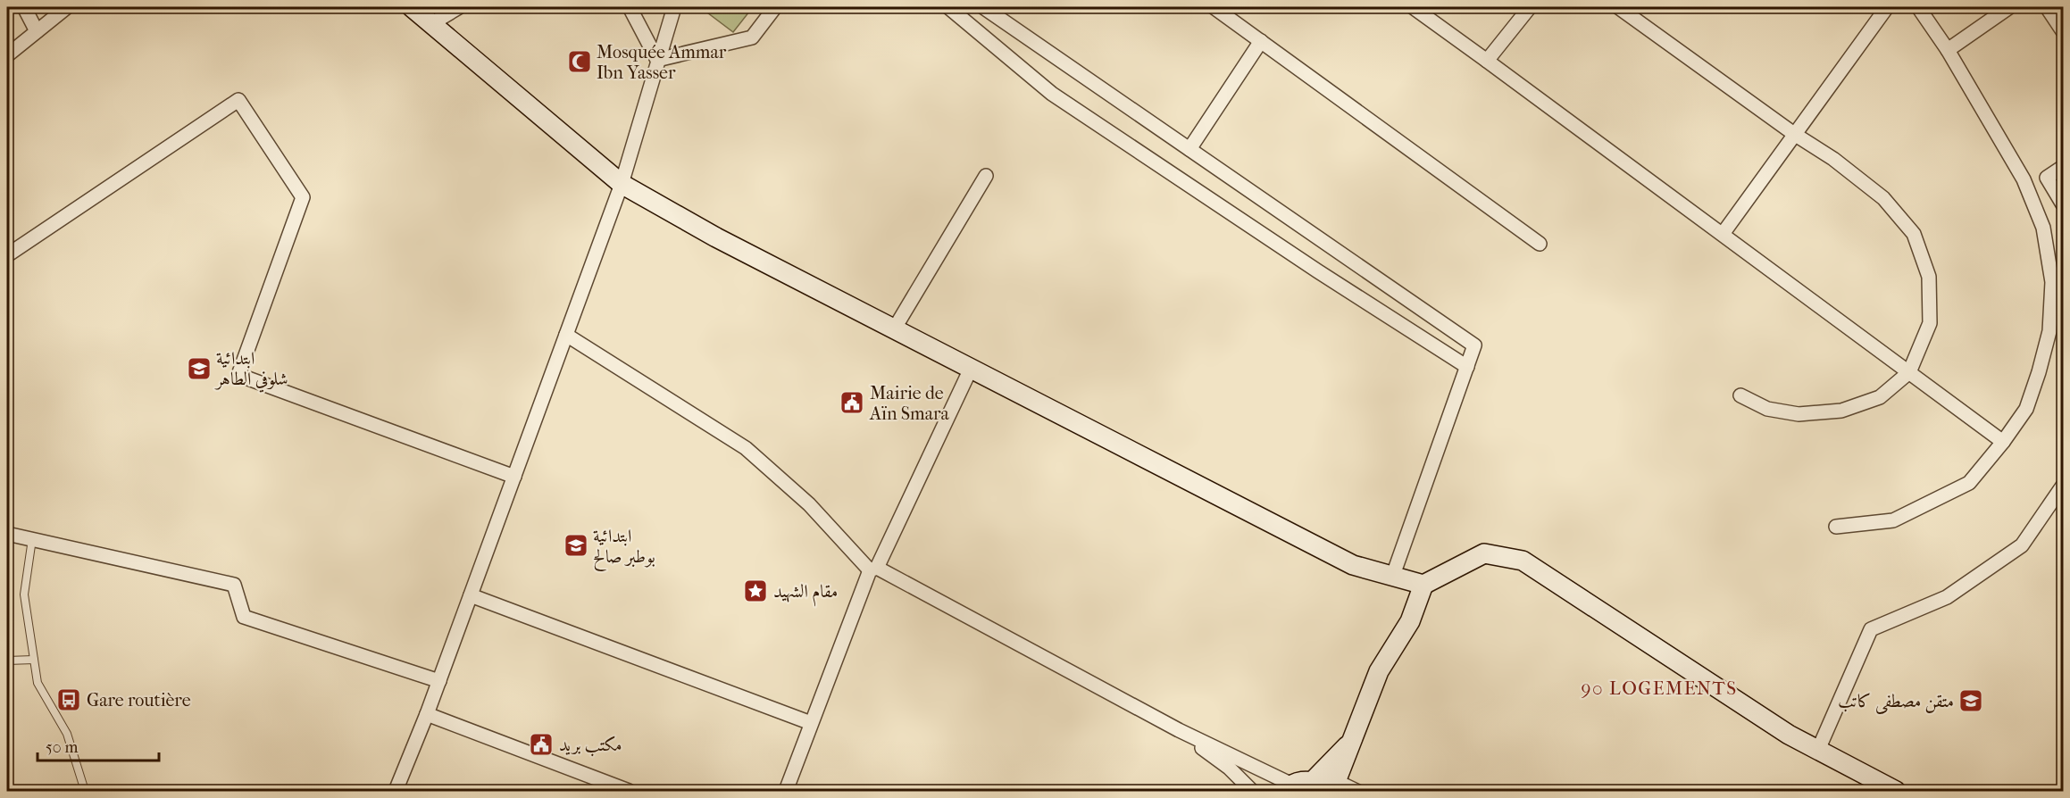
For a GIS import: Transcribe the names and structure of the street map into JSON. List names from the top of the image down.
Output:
{
  "districts": ["90 LOGEMENTS"],
  "places": {
    "mosque": ["Mosquée Ammar Ibn Yasser"],
    "school or university": ["ابتدائية شلوفي الطاهر", "ابتدائية بوطبر صالح", "متقن مصطفى كاتب"],
    "public building": ["Mairie de Aïn Smara", "مكتب بريد"],
    "place": ["مقام الشهيد"],
    "bus stop": ["Gare routière"]
  },
  "scale_bar": "50 m"
}
